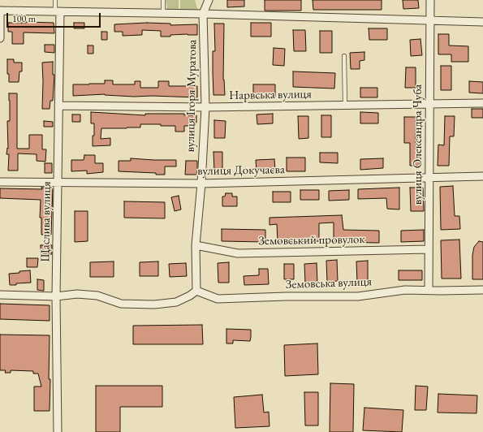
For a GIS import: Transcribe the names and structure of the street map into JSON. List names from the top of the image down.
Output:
{
  "streets": {
    "street": [
      "Нарвська вулиця",
      "вулиця Ігоря Муратова",
      "вулиця Олександра Чуба",
      "вулиця Докучаєва",
      "Щаслива вулиця",
      "Земовський провулок",
      "Земовська вулиця"
    ]
  },
  "crossings": [
    ["Нарвська вулиця", "вулиця Ігоря Муратова"],
    ["Нарвська вулиця", "вулиця Олександра Чуба"],
    ["Нарвська вулиця", "Щаслива вулиця"],
    ["вулиця Ігоря Муратова", "вулиця Докучаєва"],
    ["вулиця Ігоря Муратова", "Земовський провулок"],
    ["вулиця Ігоря Муратова", "Земовська вулиця"],
    ["вулиця Олександра Чуба", "вулиця Докучаєва"],
    ["вулиця Олександра Чуба", "Земовський провулок"],
    ["вулиця Олександра Чуба", "Земовська вулиця"],
    ["вулиця Докучаєва", "Щаслива вулиця"]
  ],
  "scale_bar": "100 m"
}
